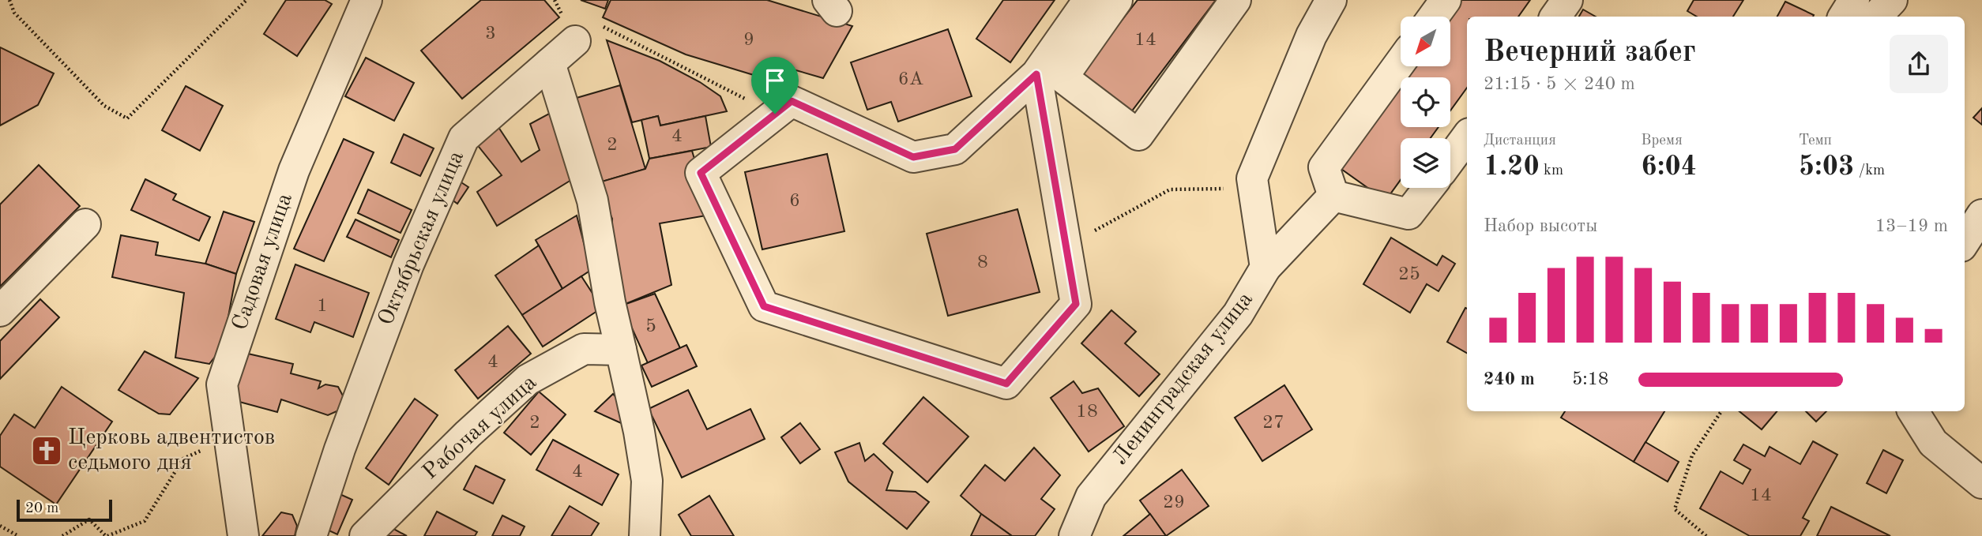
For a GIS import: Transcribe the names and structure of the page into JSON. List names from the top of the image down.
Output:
{
  "streets": {
    "street": [
      "Октябрьская улица",
      "Садовая улица",
      "Ленинградская улица",
      "Рабочая улица"
    ]
  },
  "places": {
    "church": ["Церковь адвентистов седьмого дня"]
  },
  "house_numbers": [
    "3",
    "9",
    "14",
    "6А",
    "4",
    "2",
    "6",
    "8",
    "25",
    "1",
    "5",
    "4",
    "18",
    "2",
    "27",
    "4",
    "14",
    "29"
  ],
  "scale_bar": "20 m",
  "north": "bottom left",
  "page": {
    "heading": ["Вечерний забег", "21:15 · 5 × 240 m"],
    "stats": [
      ["Дистанция", "1.20 km"],
      ["Время", "6:04"],
      ["Темп", "5:03 /km"]
    ],
    "chart": ["Набор высоты", "13–19 m"],
    "list": [
      {
        "name": "240 m",
        "note": "5:18"
      }
    ],
    "scale": "20 m"
  }
}
